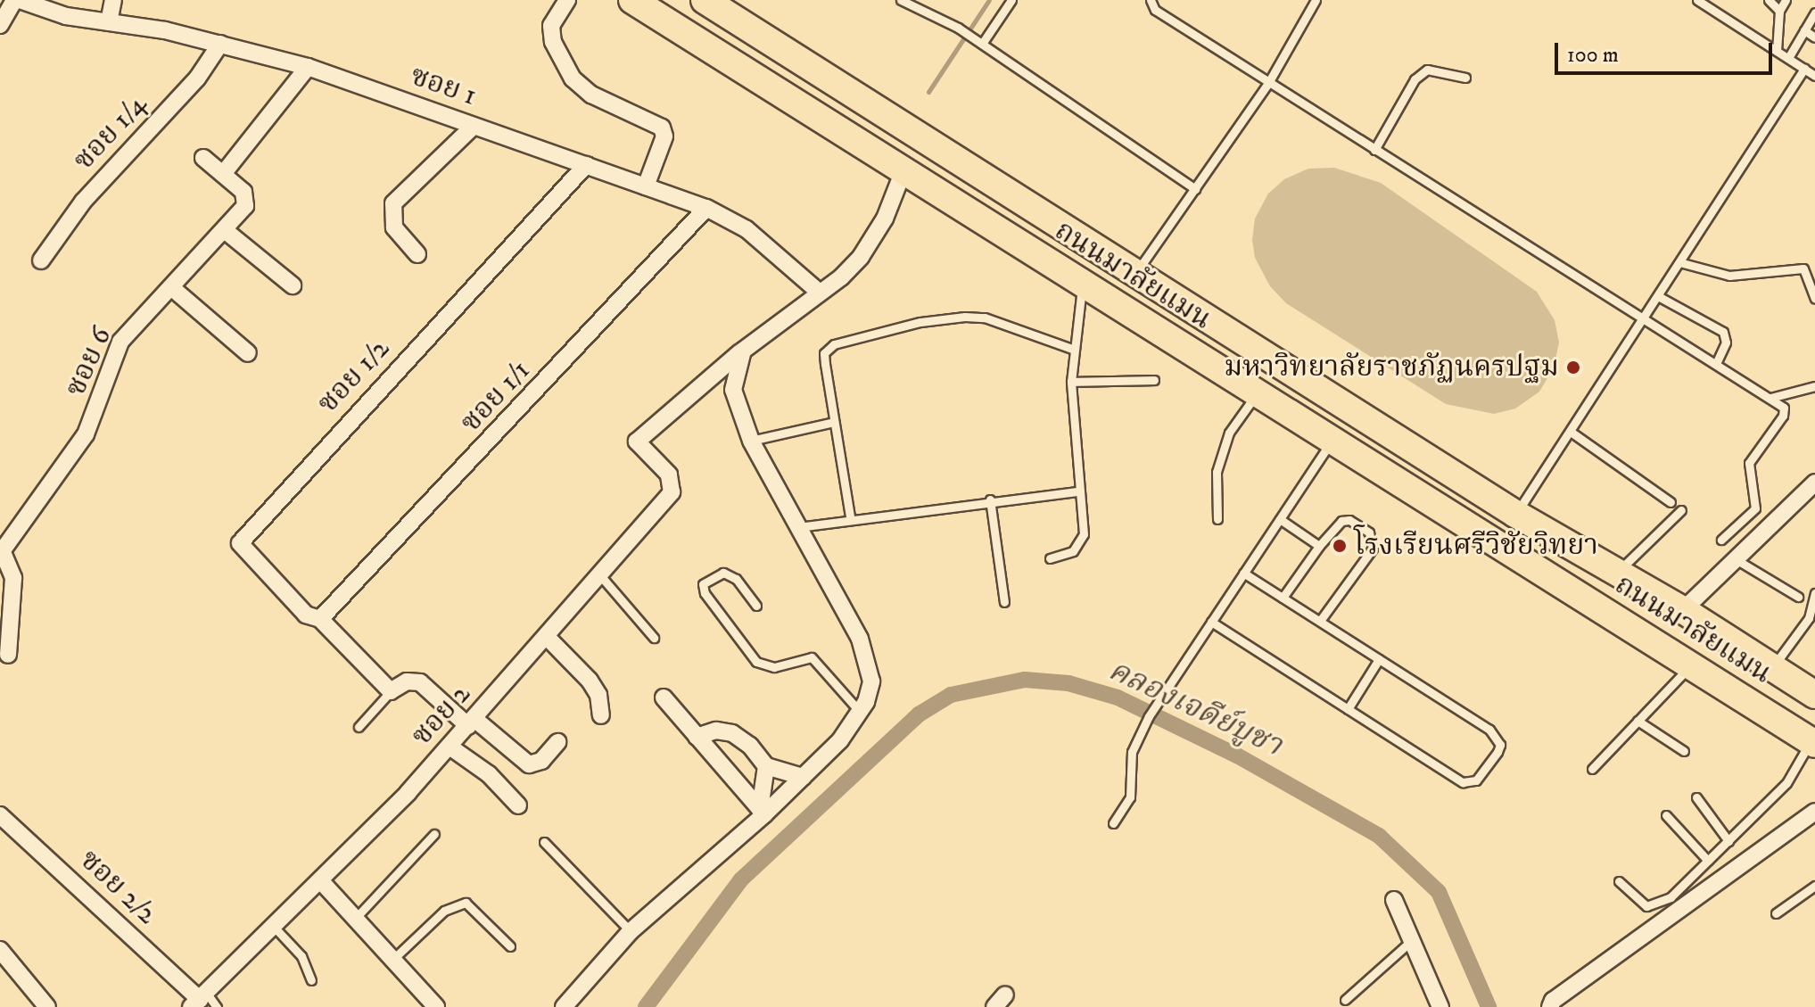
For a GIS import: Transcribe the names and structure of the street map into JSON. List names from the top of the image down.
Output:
{
  "streets": {
    "highway": ["ถนนมาลัยแมน"],
    "street": [
      "ซอย 1",
      "ซอย 1/4",
      "ซอย 6",
      "ซอย 1/2",
      "ซอย 1/1",
      "ซอย 2",
      "ซอย 2/2"
    ]
  },
  "crossings": [
    ["ซอย 1", "ซอย 1/4"],
    ["ซอย 1", "ซอย 1/2"],
    ["ซอย 1", "ซอย 1/1"],
    ["ซอย 1/2", "ซอย 1/1"],
    ["ซอย 2", "ซอย 2/2"]
  ],
  "water": ["คลองเจดีย์บูชา"],
  "places": ["มหาวิทยาลัยราชภัฏนครปฐม", "โรงเรียนศรีวิชัยวิทยา"],
  "scale_bar": "100 m"
}
